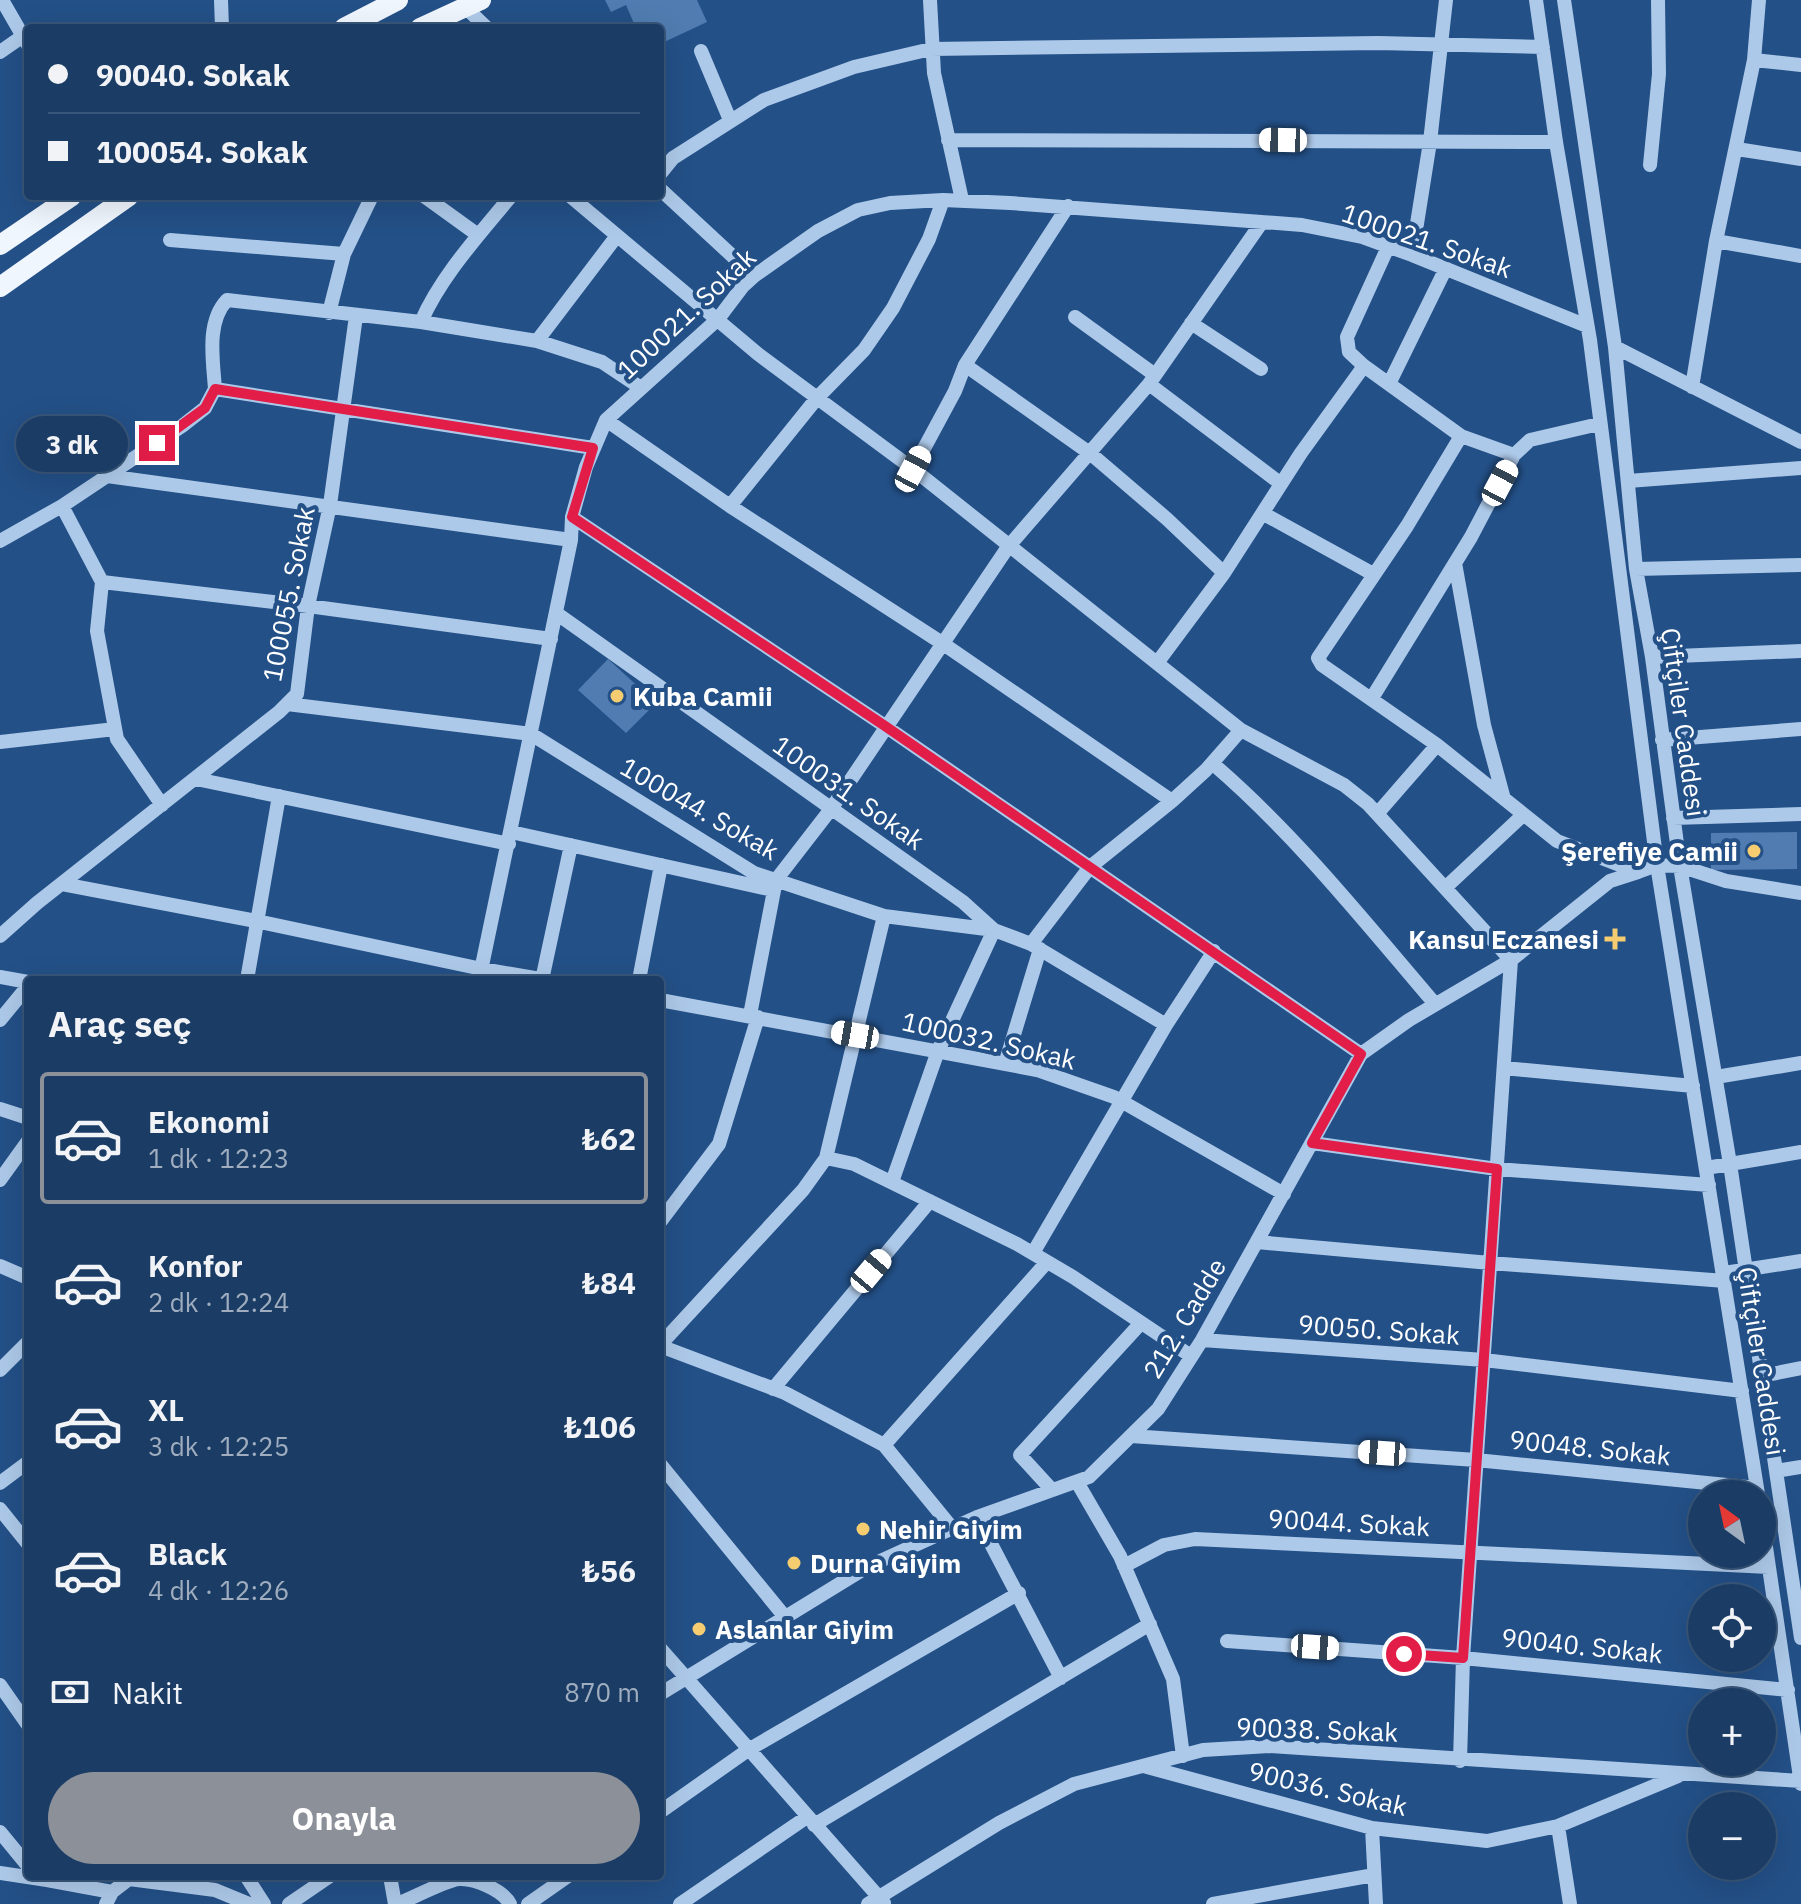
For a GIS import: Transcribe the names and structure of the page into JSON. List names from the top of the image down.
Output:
{
  "streets": {
    "street": [
      "100021. Sokak",
      "100055. Sokak",
      "Çiftçiler Caddesi",
      "100031. Sokak",
      "100044. Sokak",
      "100032. Sokak",
      "212. Cadde",
      "90050. Sokak",
      "90048. Sokak",
      "90044. Sokak",
      "90040. Sokak",
      "90038. Sokak",
      "90036. Sokak"
    ]
  },
  "crossings": [
    ["100021. Sokak", "Çiftçiler Caddesi"],
    ["100021. Sokak", "100031. Sokak"],
    ["100021. Sokak", "100044. Sokak"],
    ["100055. Sokak", "100044. Sokak"],
    ["Çiftçiler Caddesi", "212. Cadde"],
    ["Çiftçiler Caddesi", "90050. Sokak"],
    ["100031. Sokak", "100044. Sokak"],
    ["100032. Sokak", "212. Cadde"],
    ["212. Cadde", "90050. Sokak"],
    ["212. Cadde", "90048. Sokak"],
    ["90038. Sokak", "90036. Sokak"]
  ],
  "places": {
    "other": [
      "Kuba Camii",
      "Şerefiye Camii",
      "Nehir Giyim",
      "Durna Giyim",
      "Aslanlar Giyim"
    ],
    "health": ["Kansu Eczanesi"]
  },
  "north": "top left",
  "page": {
    "banner": ["90040. Sokak", "100054. Sokak"],
    "bubble": "3 dk",
    "heading": "Araç seç",
    "list": [
      {
        "name": "Ekonomi",
        "note": "1 dk · 12:23",
        "value": "₺62"
      },
      {
        "name": "Konfor",
        "note": "2 dk · 12:24",
        "value": "₺84"
      },
      {
        "name": "XL",
        "note": "3 dk · 12:25",
        "value": "₺106"
      },
      {
        "name": "Black",
        "note": "4 dk · 12:26",
        "value": "₺56"
      }
    ],
    "map_buttons": ["+", "−"],
    "pay": ["Nakit", "870 m"],
    "buttons": "Onayla"
  }
}
